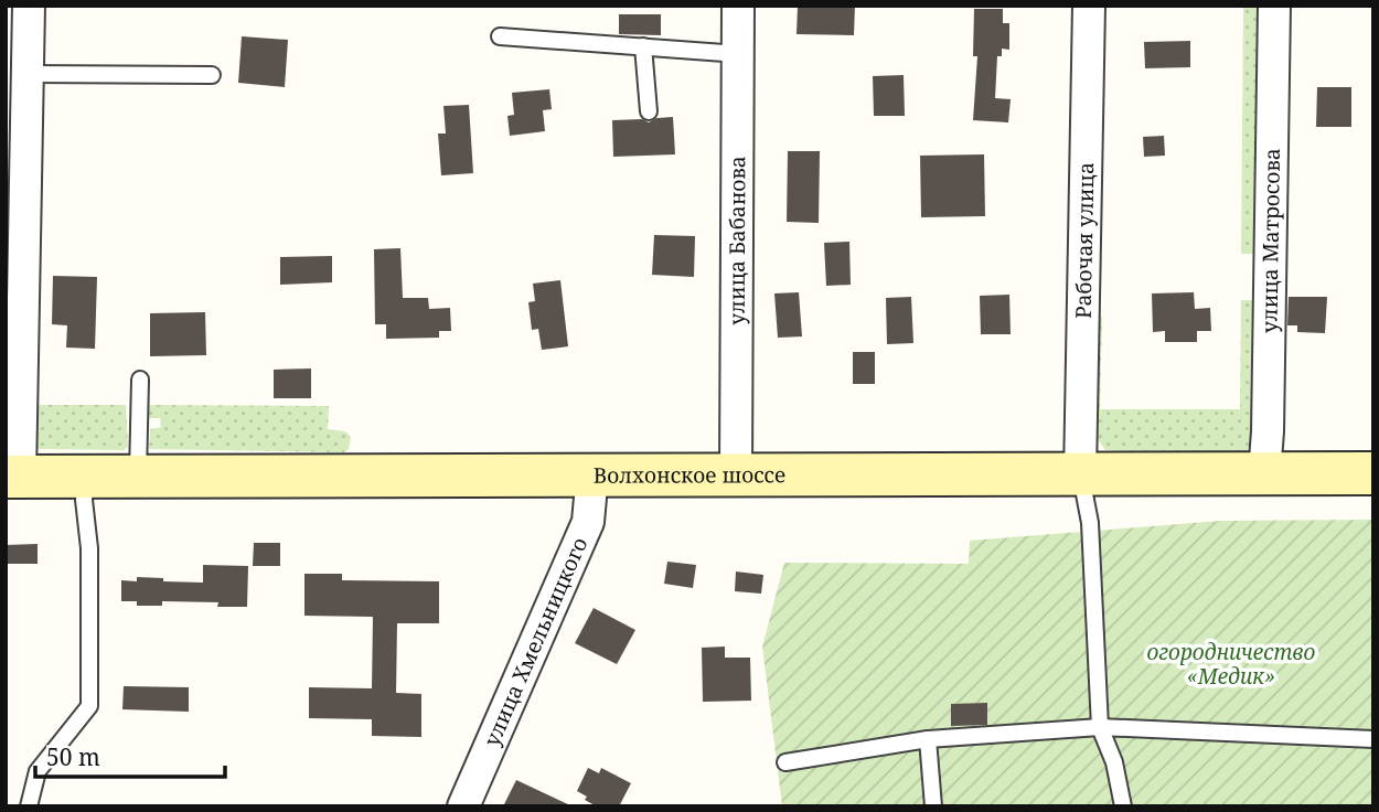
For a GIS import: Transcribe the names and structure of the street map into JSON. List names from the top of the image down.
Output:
{
  "streets": {
    "main road": ["Волхонское шоссе"],
    "street": [
      "улица Бабанова",
      "Рабочая улица",
      "улица Матросова",
      "улица Хмельницкого"
    ]
  },
  "crossings": [
    ["улица Бабанова", "Волхонское шоссе"],
    ["Рабочая улица", "Волхонское шоссе"],
    ["улица Матросова", "Волхонское шоссе"],
    ["Волхонское шоссе", "улица Хмельницкого"]
  ],
  "parks": ["огородничество «Медик»"],
  "scale_bar": "50 m"
}
